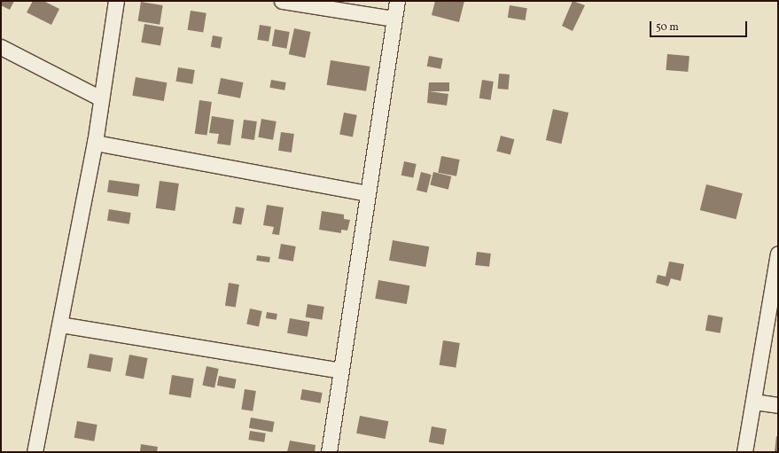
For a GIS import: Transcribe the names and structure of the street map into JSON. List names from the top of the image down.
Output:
{
  "scale_bar": "50 m"
}
